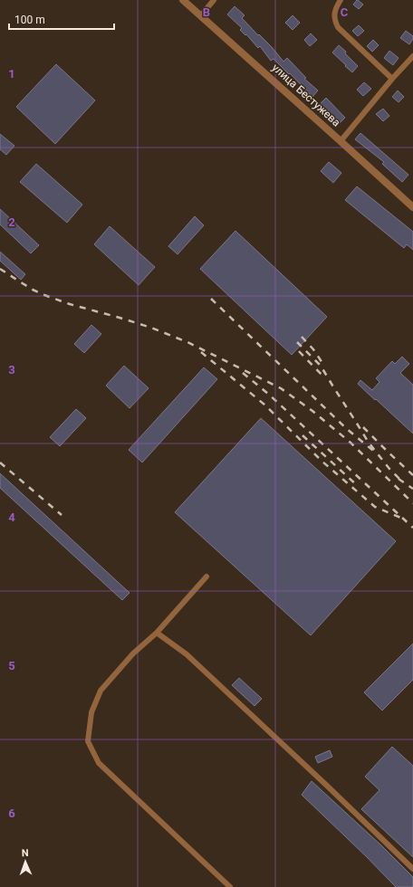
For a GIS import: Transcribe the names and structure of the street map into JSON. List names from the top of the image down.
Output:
{
  "streets": {
    "street": ["улица Бестужева"]
  },
  "scale_bar": "100 m",
  "north": "top",
  "grid": {
    "columns": ["B", "C"],
    "rows": [
      "1",
      "2",
      "3",
      "4",
      "5",
      "6"
    ]
  }
}
